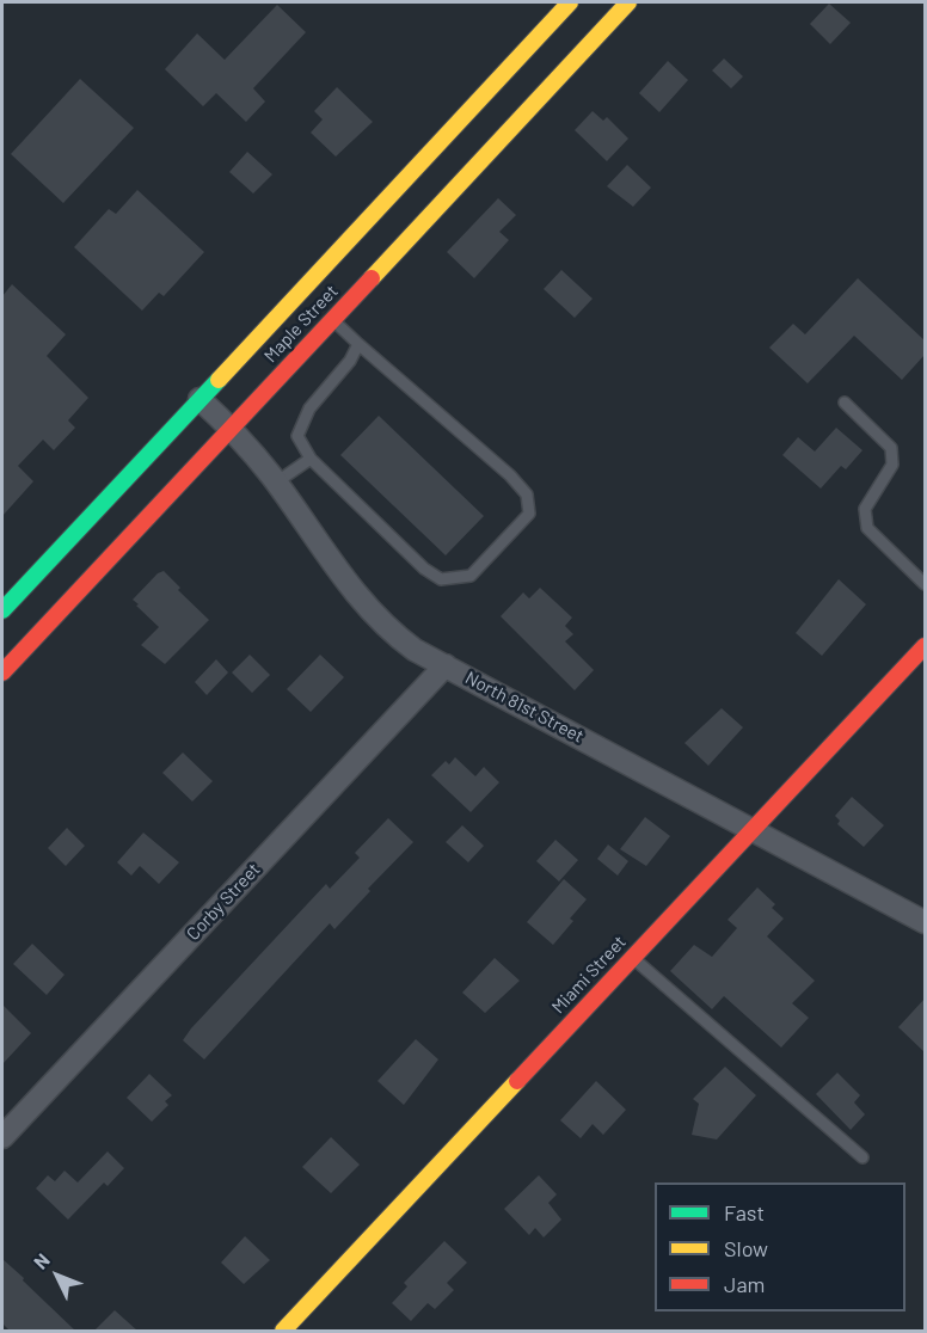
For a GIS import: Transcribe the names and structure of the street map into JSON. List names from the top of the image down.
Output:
{
  "streets": {
    "main road": ["Maple Street", "Miami Street"],
    "street": ["North 81st Street", "Corby Street"]
  },
  "crossings": [
    ["Maple Street", "North 81st Street"],
    ["North 81st Street", "Corby Street"],
    ["North 81st Street", "Miami Street"]
  ],
  "legend": ["Fast", "Slow", "Jam"],
  "north": "top left"
}
